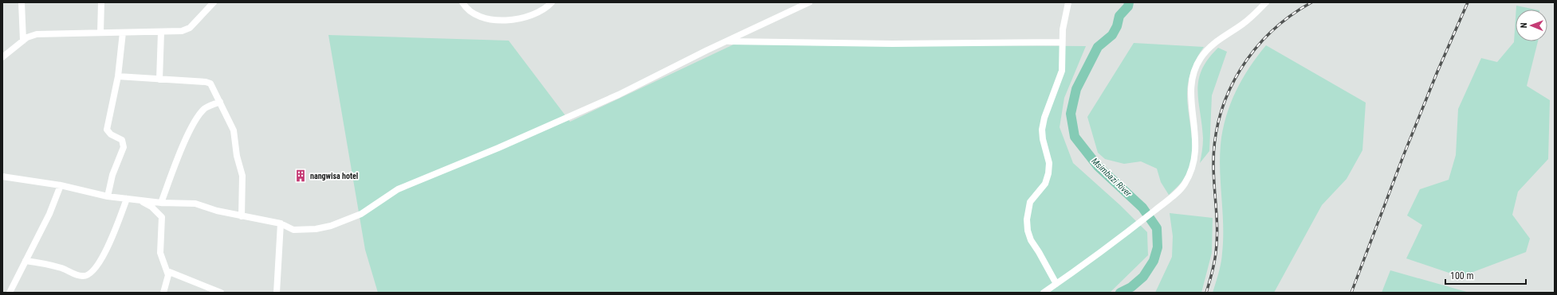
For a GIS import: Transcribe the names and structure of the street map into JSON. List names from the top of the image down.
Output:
{
  "water": ["Msimbazi River"],
  "places": {
    "building": ["nangwisa hotel"]
  },
  "scale_bar": "100 m",
  "north": "left"
}
